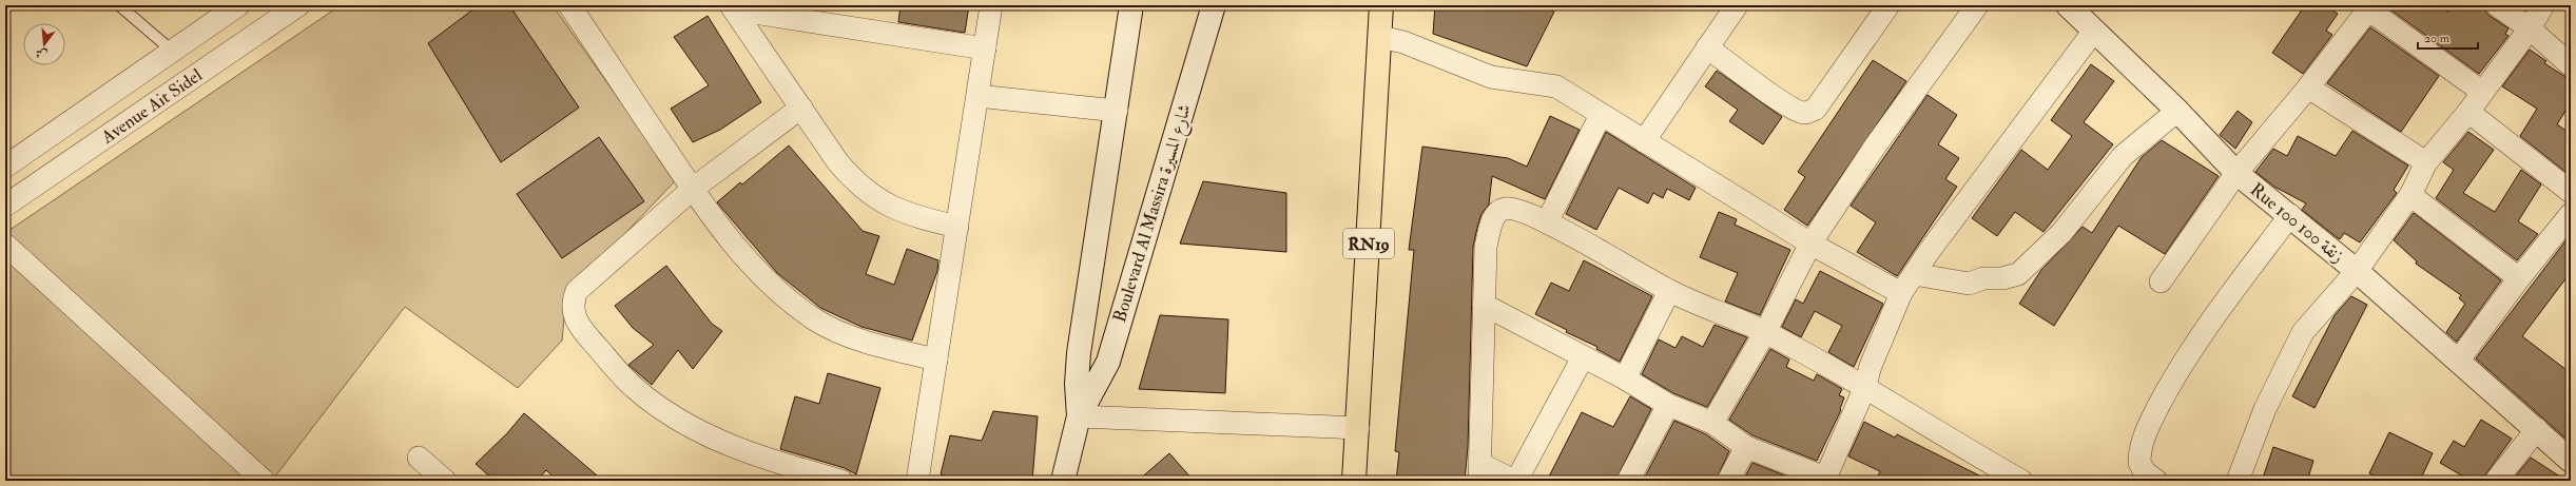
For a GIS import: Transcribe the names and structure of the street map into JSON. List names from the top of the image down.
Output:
{
  "streets": {
    "main road": ["Boulevard Al Massira شارع المسيرة", "Rue 100 زنقة 100", "RN19"],
    "street": ["Avenue Ait Sidel"]
  },
  "scale_bar": "20 m",
  "north": "bottom"
}
